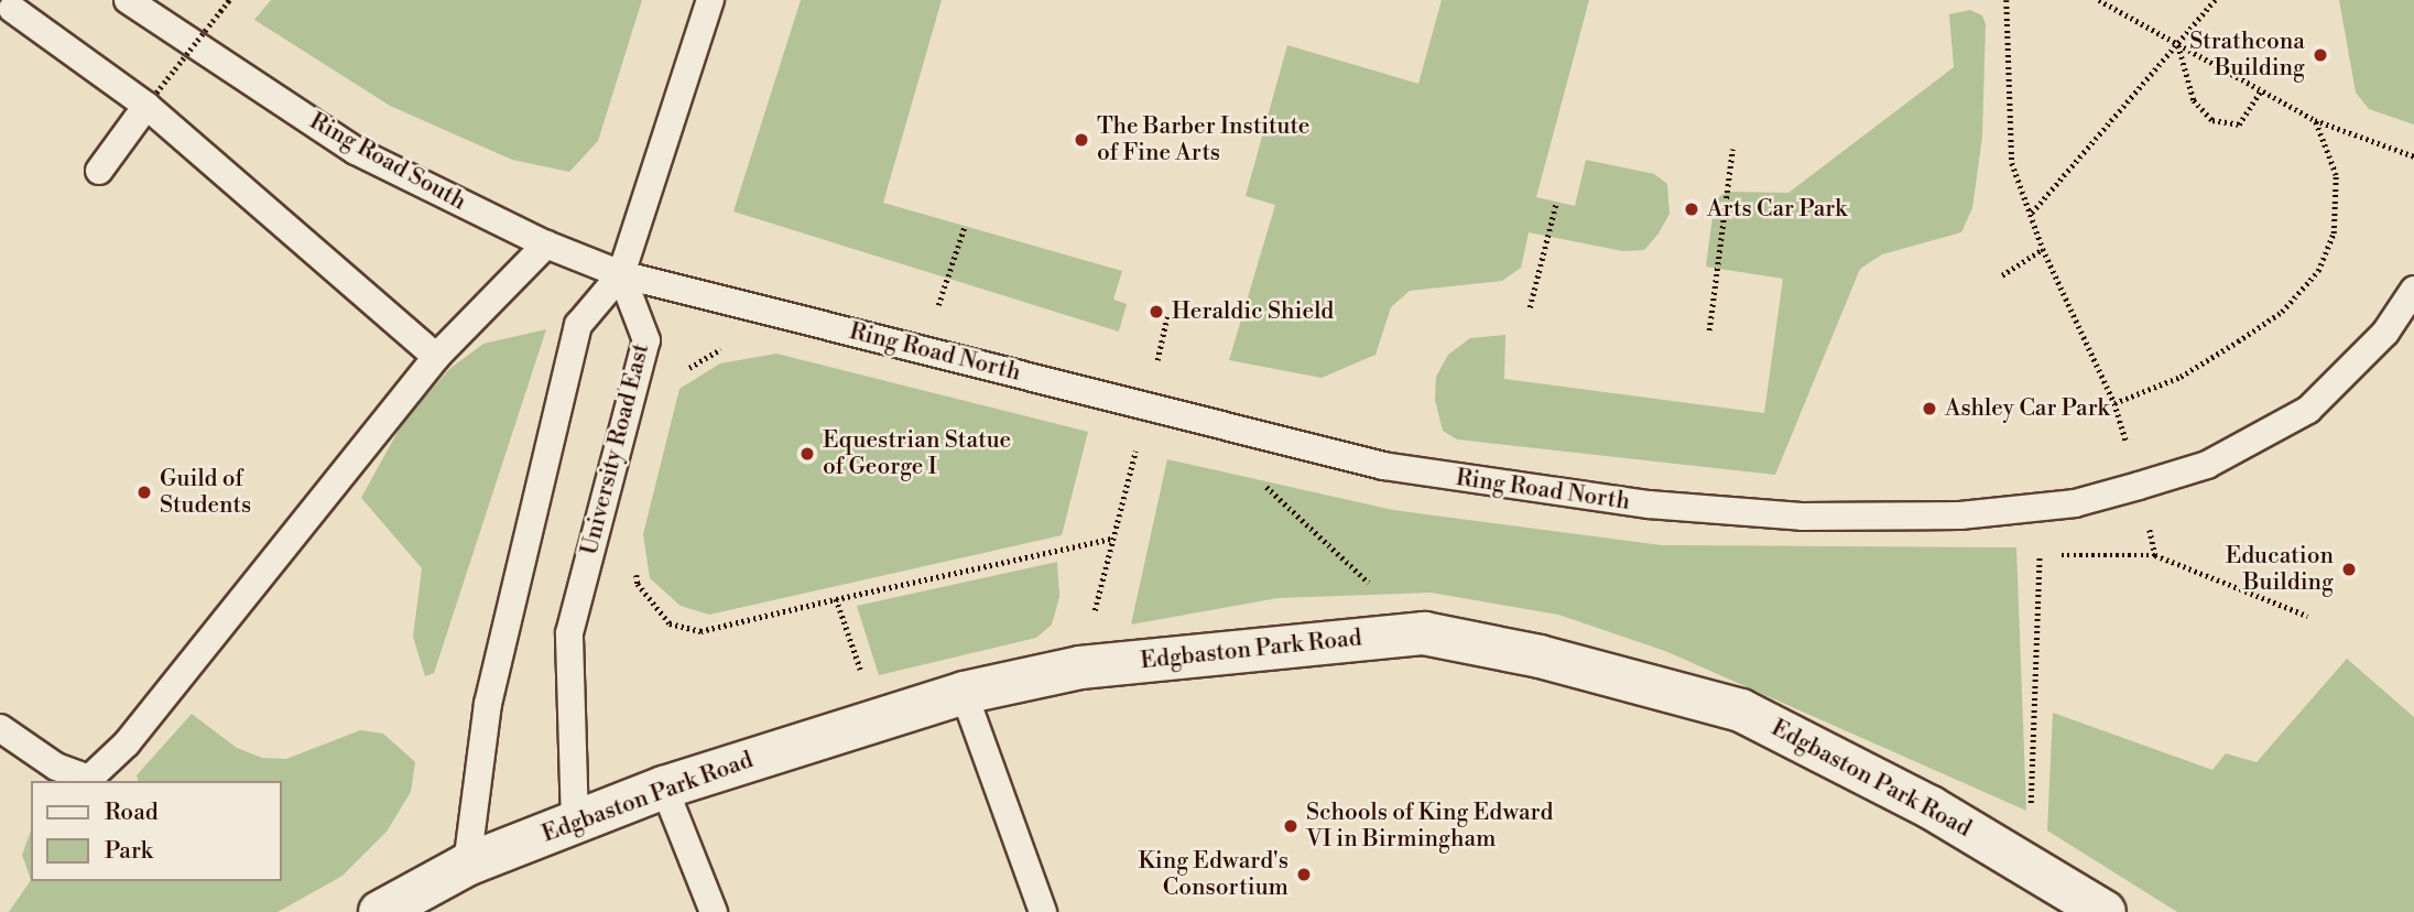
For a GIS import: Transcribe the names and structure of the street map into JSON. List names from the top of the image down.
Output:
{
  "streets": {
    "street": ["Edgbaston Park Road"],
    "lane": ["Ring Road South", "Ring Road North", "University Road East"]
  },
  "crossings": [
    ["Ring Road South", "Ring Road North"],
    ["Ring Road South", "University Road East"],
    ["Ring Road North", "University Road East"],
    ["University Road East", "Edgbaston Park Road"]
  ],
  "places": [
    "Strathcona Building",
    "The Barber Institute of Fine Arts",
    "Arts Car Park",
    "Heraldic Shield",
    "Ashley Car Park",
    "Equestrian Statue of George I",
    "Guild of Students",
    "Education Building",
    "Schools of King Edward VI in Birmingham",
    "King Edward's Consortium"
  ],
  "legend": ["Road", "Park"]
}
